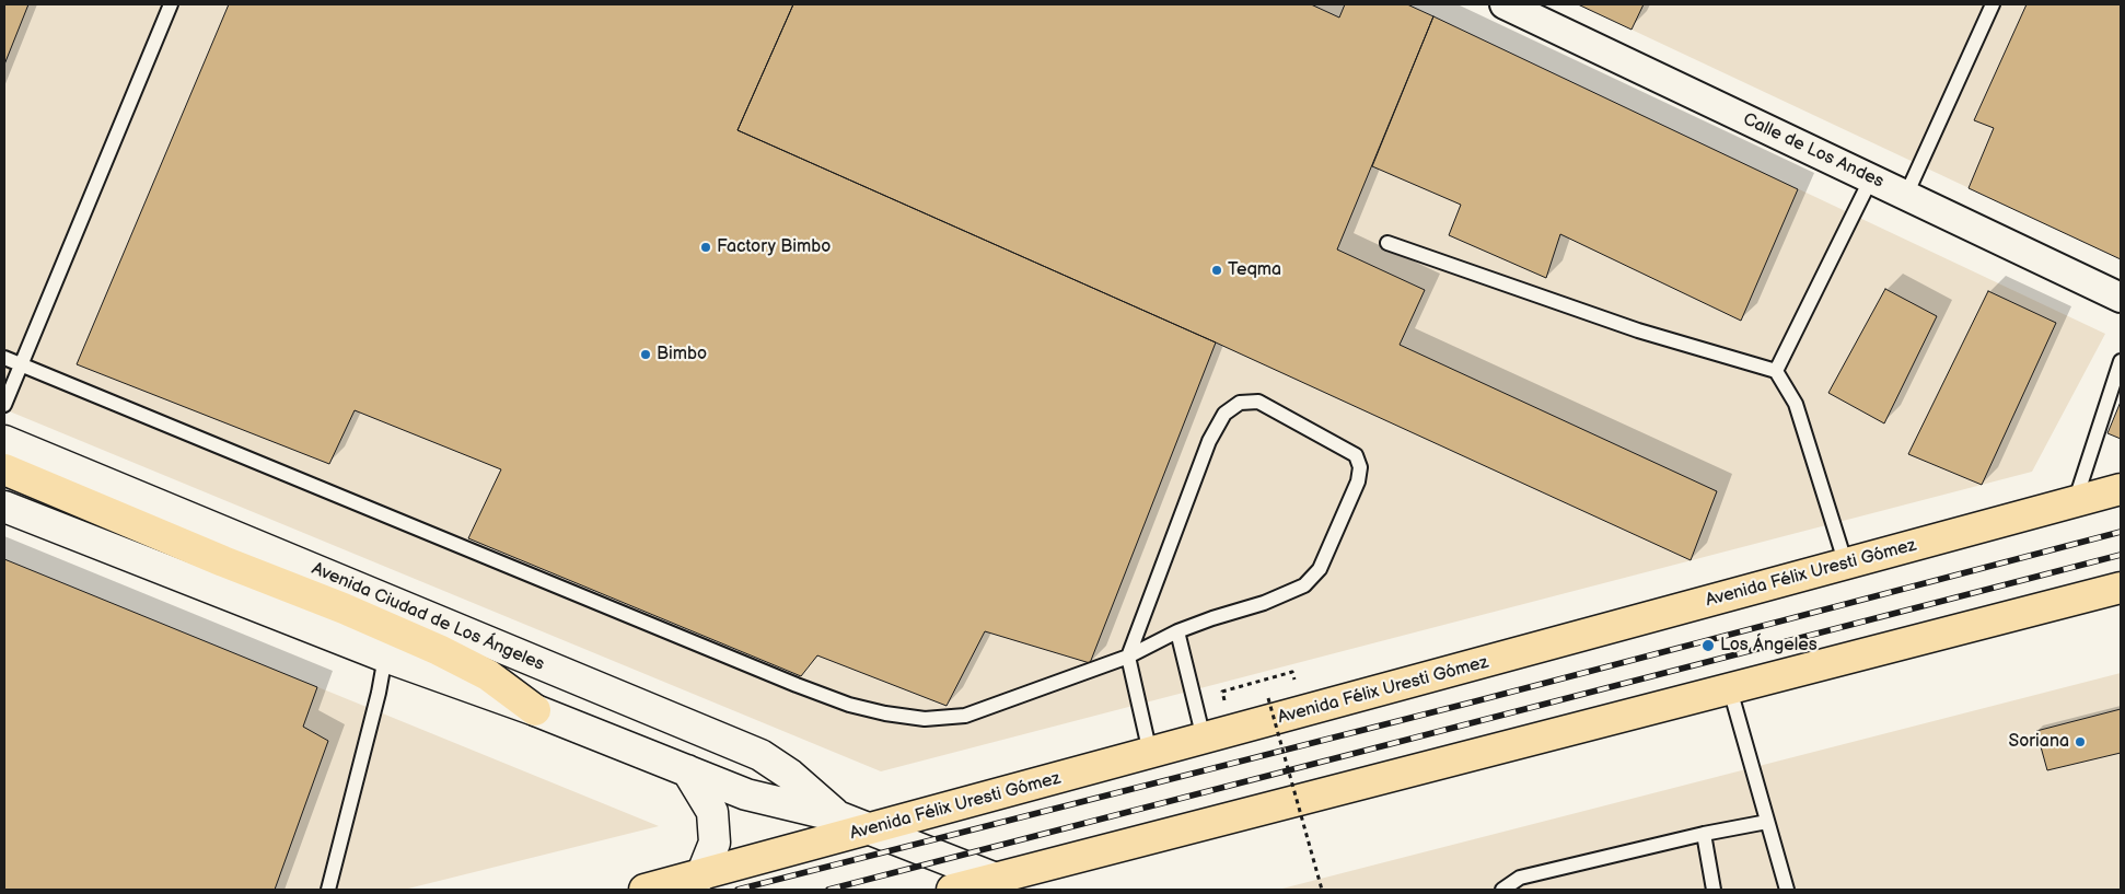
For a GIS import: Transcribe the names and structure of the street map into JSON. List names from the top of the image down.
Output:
{
  "streets": {
    "main road": ["Avenida Félix Uresti Gómez", "Avenida Ciudad de Los Ángeles"],
    "street": ["Calle de Los Andes"]
  },
  "crossings": [
    ["Avenida Félix Uresti Gómez", "Avenida Ciudad de Los Ángeles"]
  ],
  "places": [
    "Factory Bimbo",
    "Teqma",
    "Bimbo",
    "Los Ángeles",
    "Soriana"
  ]
}
